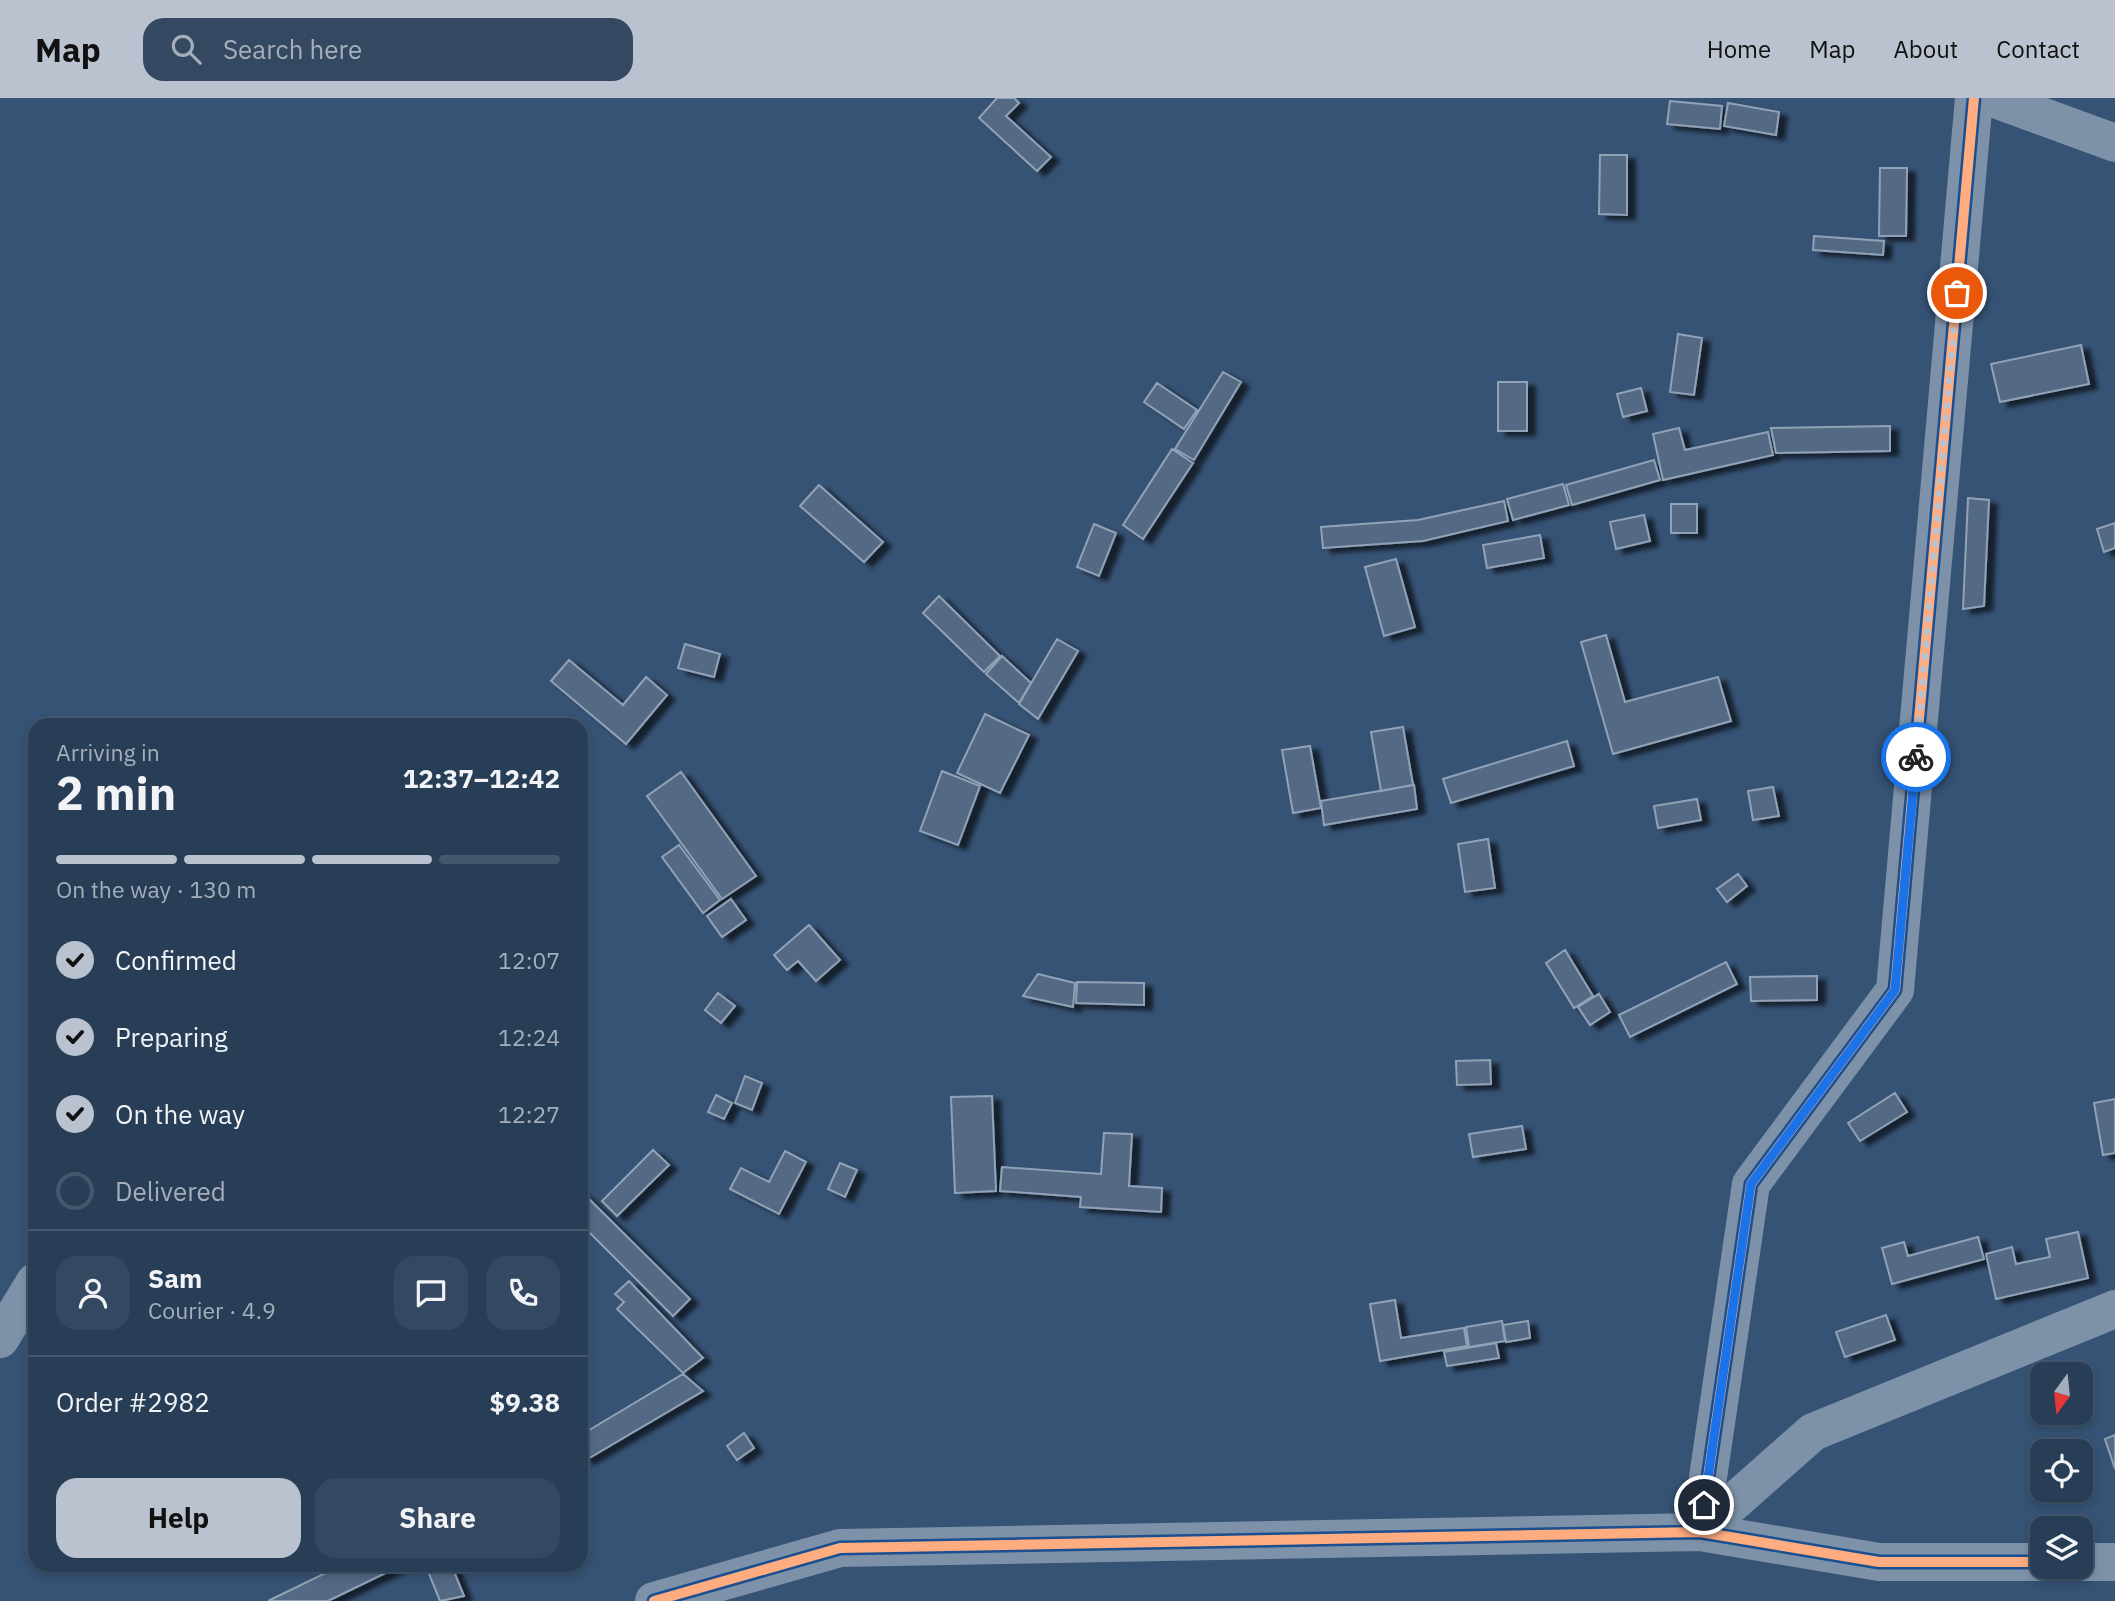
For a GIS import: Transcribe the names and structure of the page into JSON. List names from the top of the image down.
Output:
{
  "north": "bottom",
  "page": {
    "header": "Map",
    "search": "Search here",
    "nav": [
      "Home",
      "Map",
      "About",
      "Contact"
    ],
    "heading": ["2 min", "Arriving in", "12:37–12:42"],
    "panel": [
      "Sam",
      "Courier · 4.9",
      "Order #2982",
      "$9.38"
    ],
    "bar": "On the way · 130 m",
    "list": [
      ["Confirmed", "12:07"],
      ["Preparing", "12:24"],
      ["On the way", "12:27"],
      "Delivered"
    ],
    "buttons": ["Help", "Share"]
  }
}
